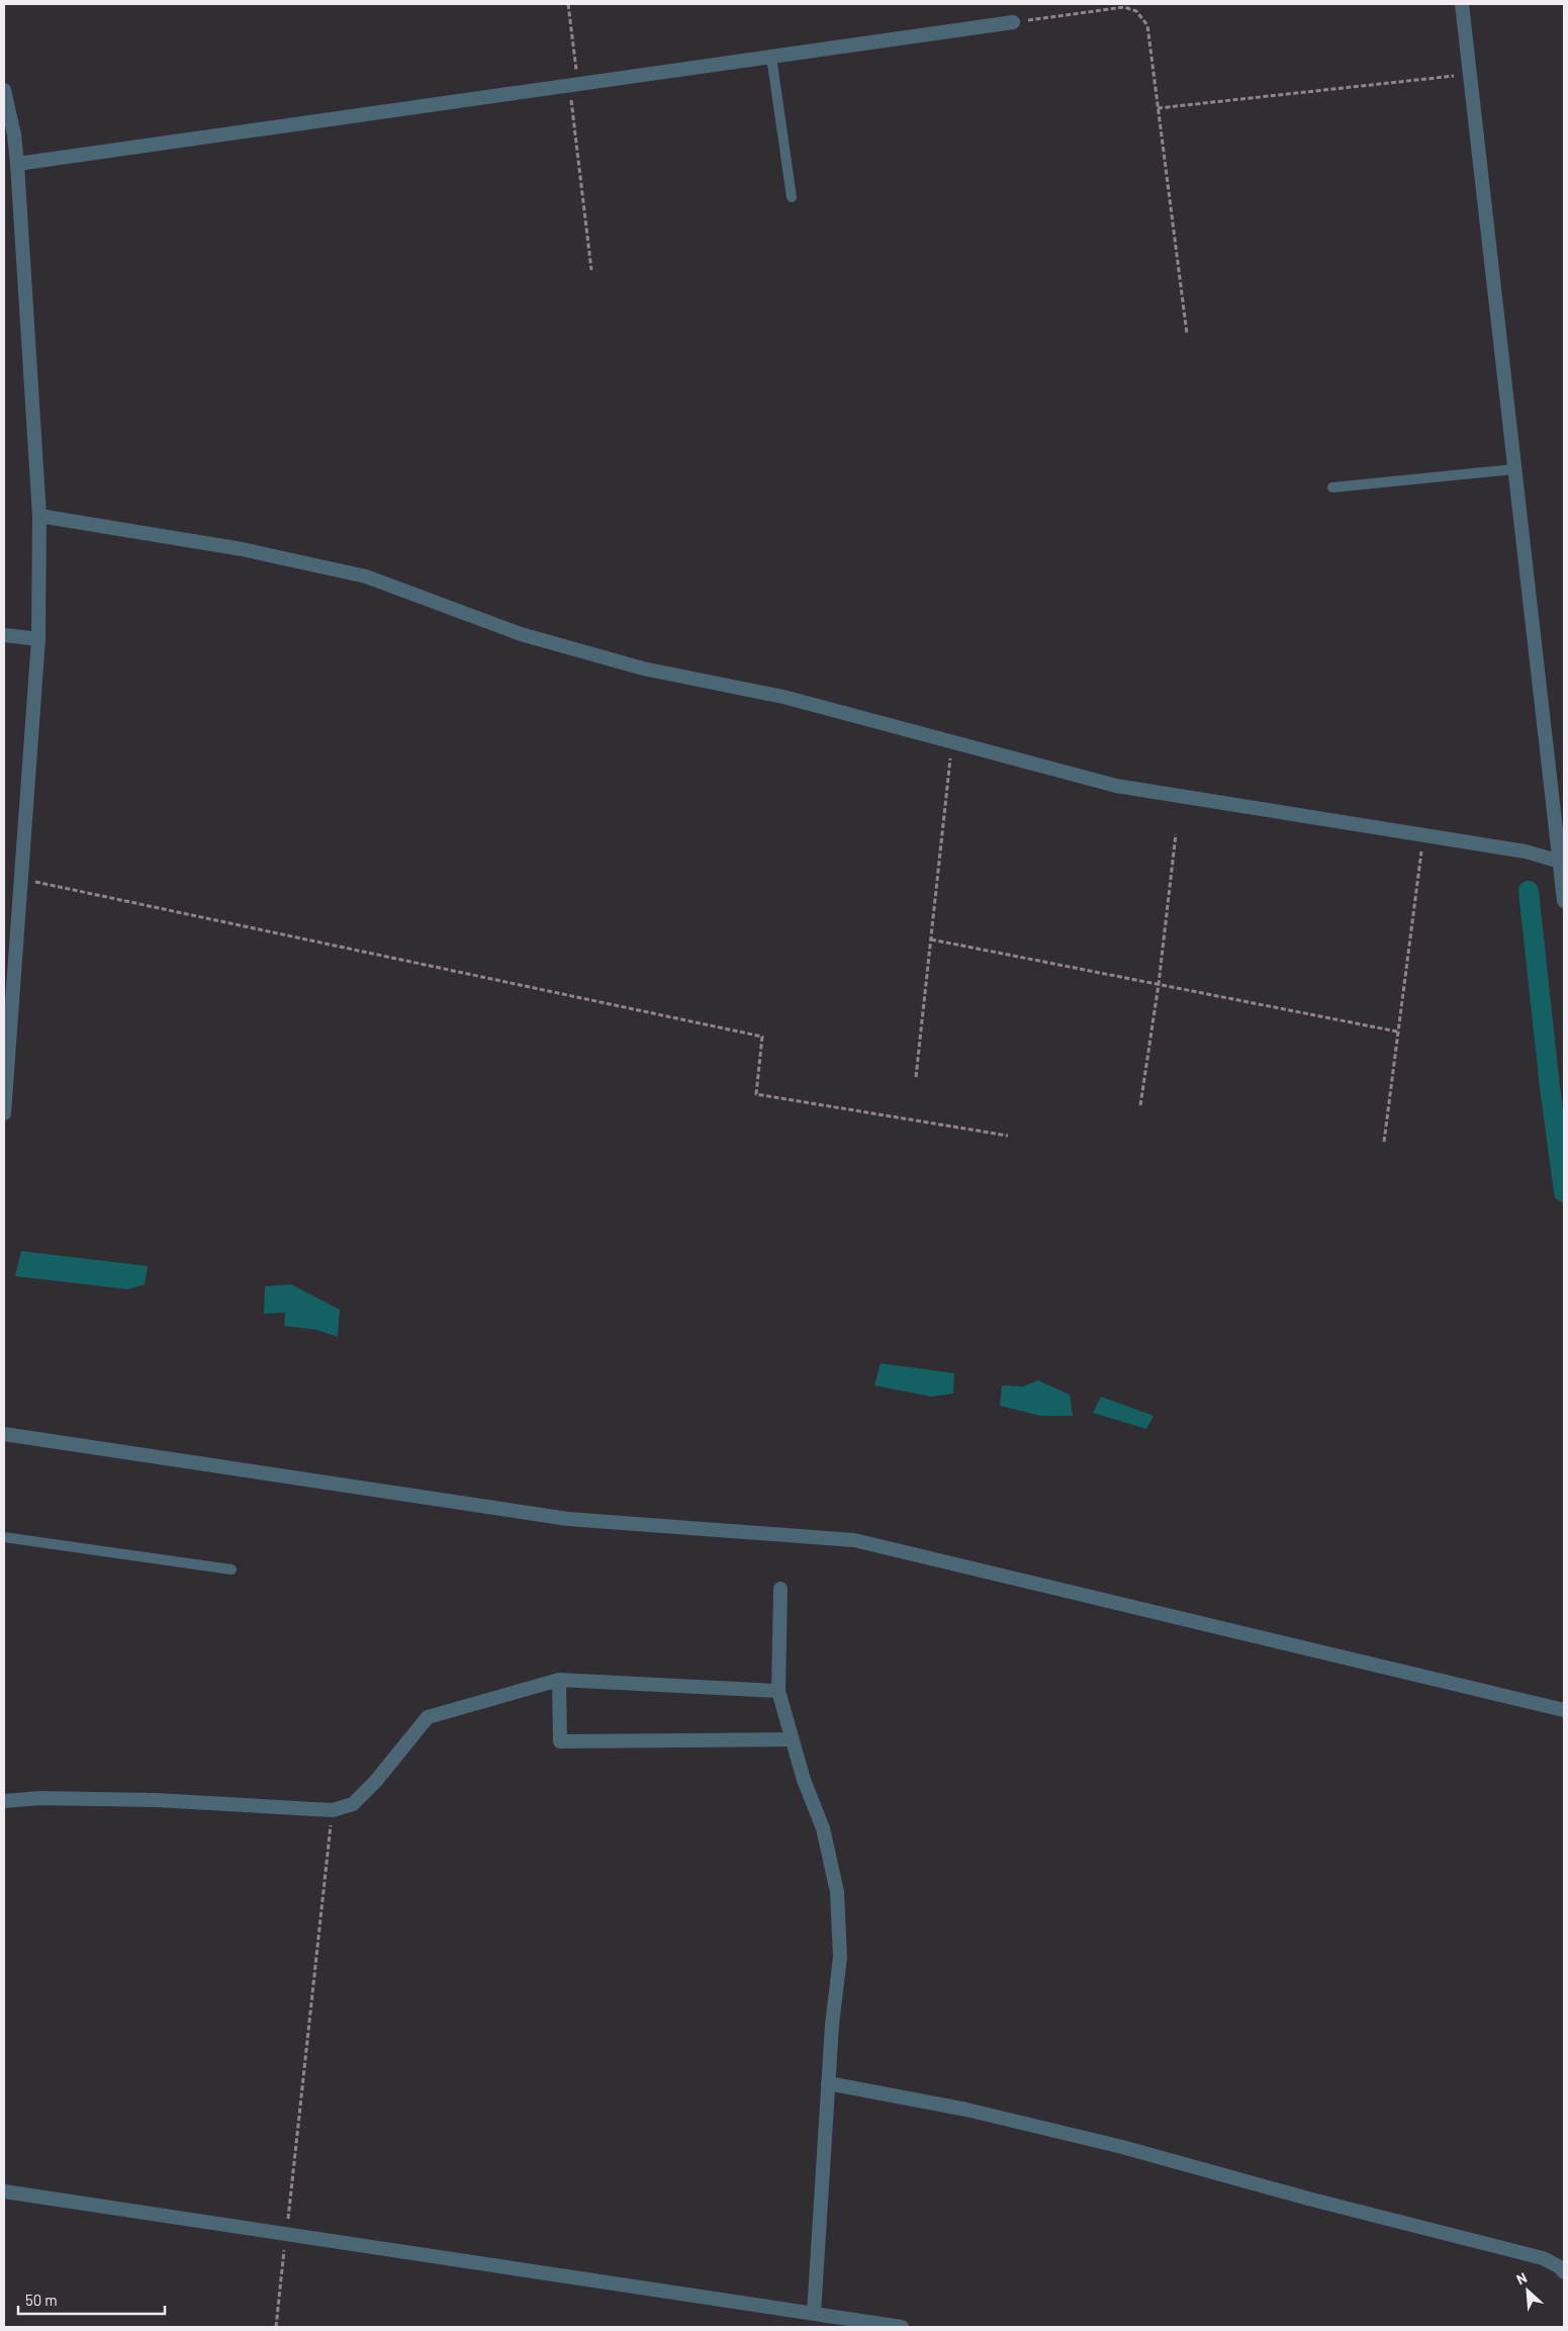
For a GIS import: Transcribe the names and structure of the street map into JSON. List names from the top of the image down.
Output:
{
  "scale_bar": "50 m",
  "north": "top left"
}
